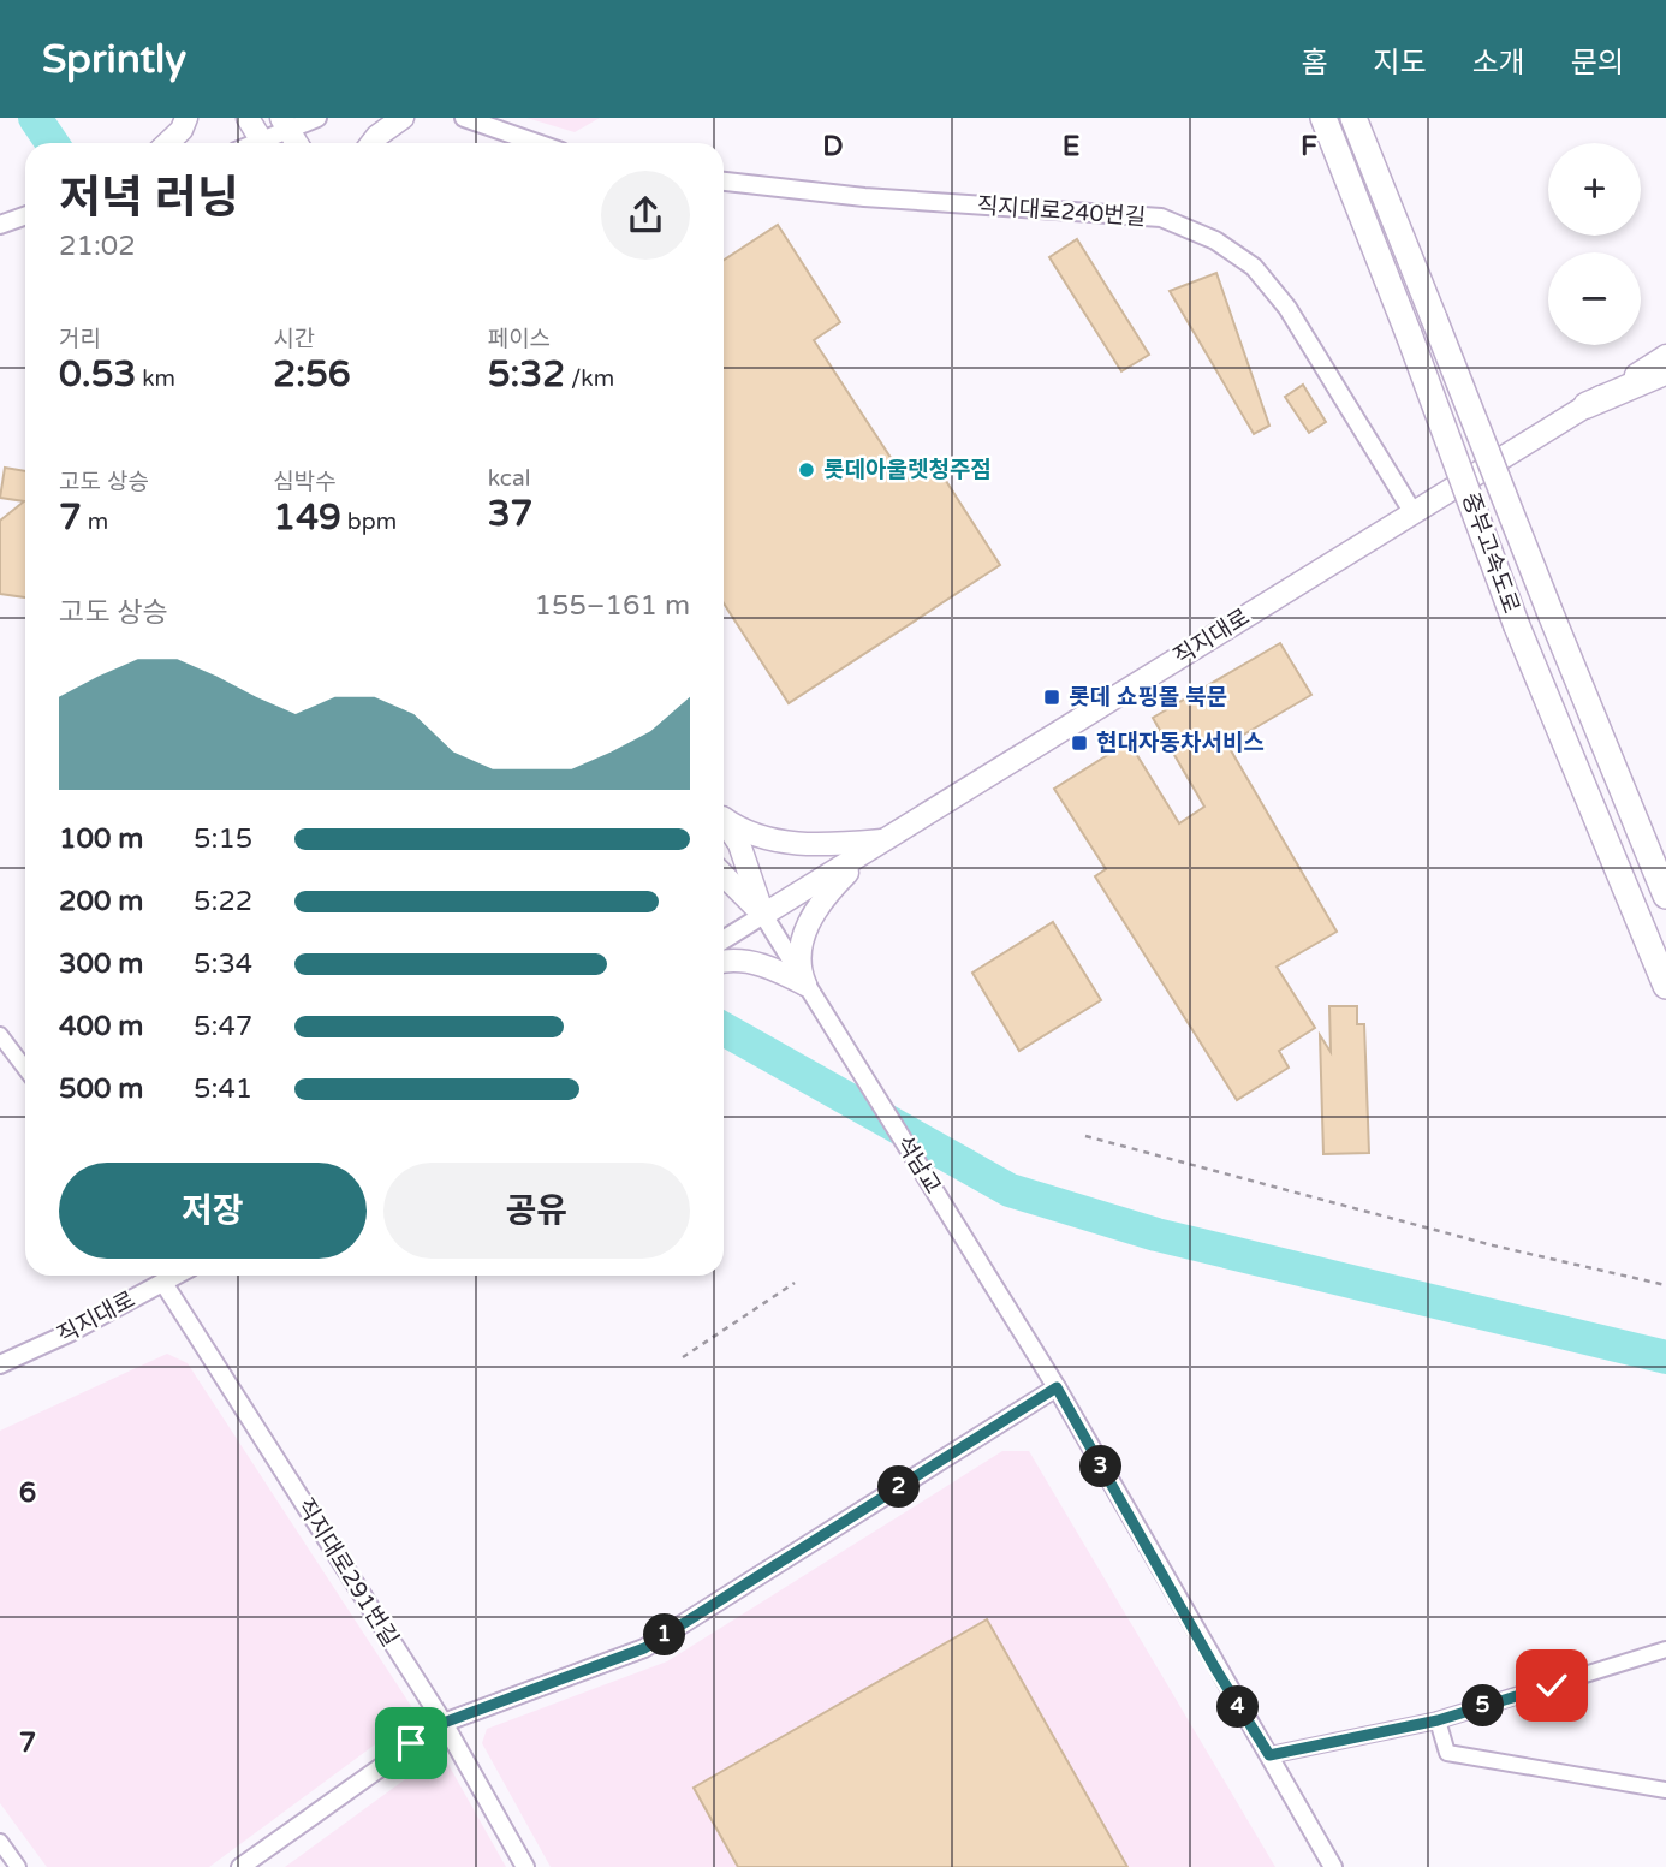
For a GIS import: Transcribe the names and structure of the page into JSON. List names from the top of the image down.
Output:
{
  "streets": {
    "highway": ["중부고속도로"],
    "main road": ["직지대로"],
    "street": ["직지대로240번길", "석남교", "직지대로291번길"]
  },
  "crossings": [
    ["직지대로240번길", "직지대로"],
    ["직지대로", "석남교"],
    ["직지대로", "직지대로291번길"]
  ],
  "places": {
    "other": ["롯데아울렛청주점"],
    "transit": ["롯데 쇼핑몰 북문", "현대자동차서비스"]
  },
  "page": {
    "header": "Sprintly",
    "nav": [
      "홈",
      "지도",
      "소개",
      "문의"
    ],
    "map_buttons": ["+", "−"],
    "heading": ["저녁 러닝", "21:02"],
    "stats": [
      ["거리", "0.53 km"],
      ["시간", "2:56"],
      ["페이스", "5:32 /km"],
      ["고도 상승", "7 m"],
      ["심박수", "149 bpm"],
      ["kcal", "37"]
    ],
    "chart": ["고도 상승", "155–161 m"],
    "list": [
      {
        "name": "100 m",
        "note": "5:15"
      },
      {
        "name": "200 m",
        "note": "5:22"
      },
      {
        "name": "300 m",
        "note": "5:34"
      },
      {
        "name": "400 m",
        "note": "5:47"
      },
      {
        "name": "500 m",
        "note": "5:41"
      }
    ],
    "buttons": ["저장", "공유"],
    "pins": [
      "3",
      "2",
      "1",
      "5",
      "4"
    ]
  },
  "grid": {
    "columns": ["D", "E", "F"],
    "rows": ["6", "7"]
  }
}
